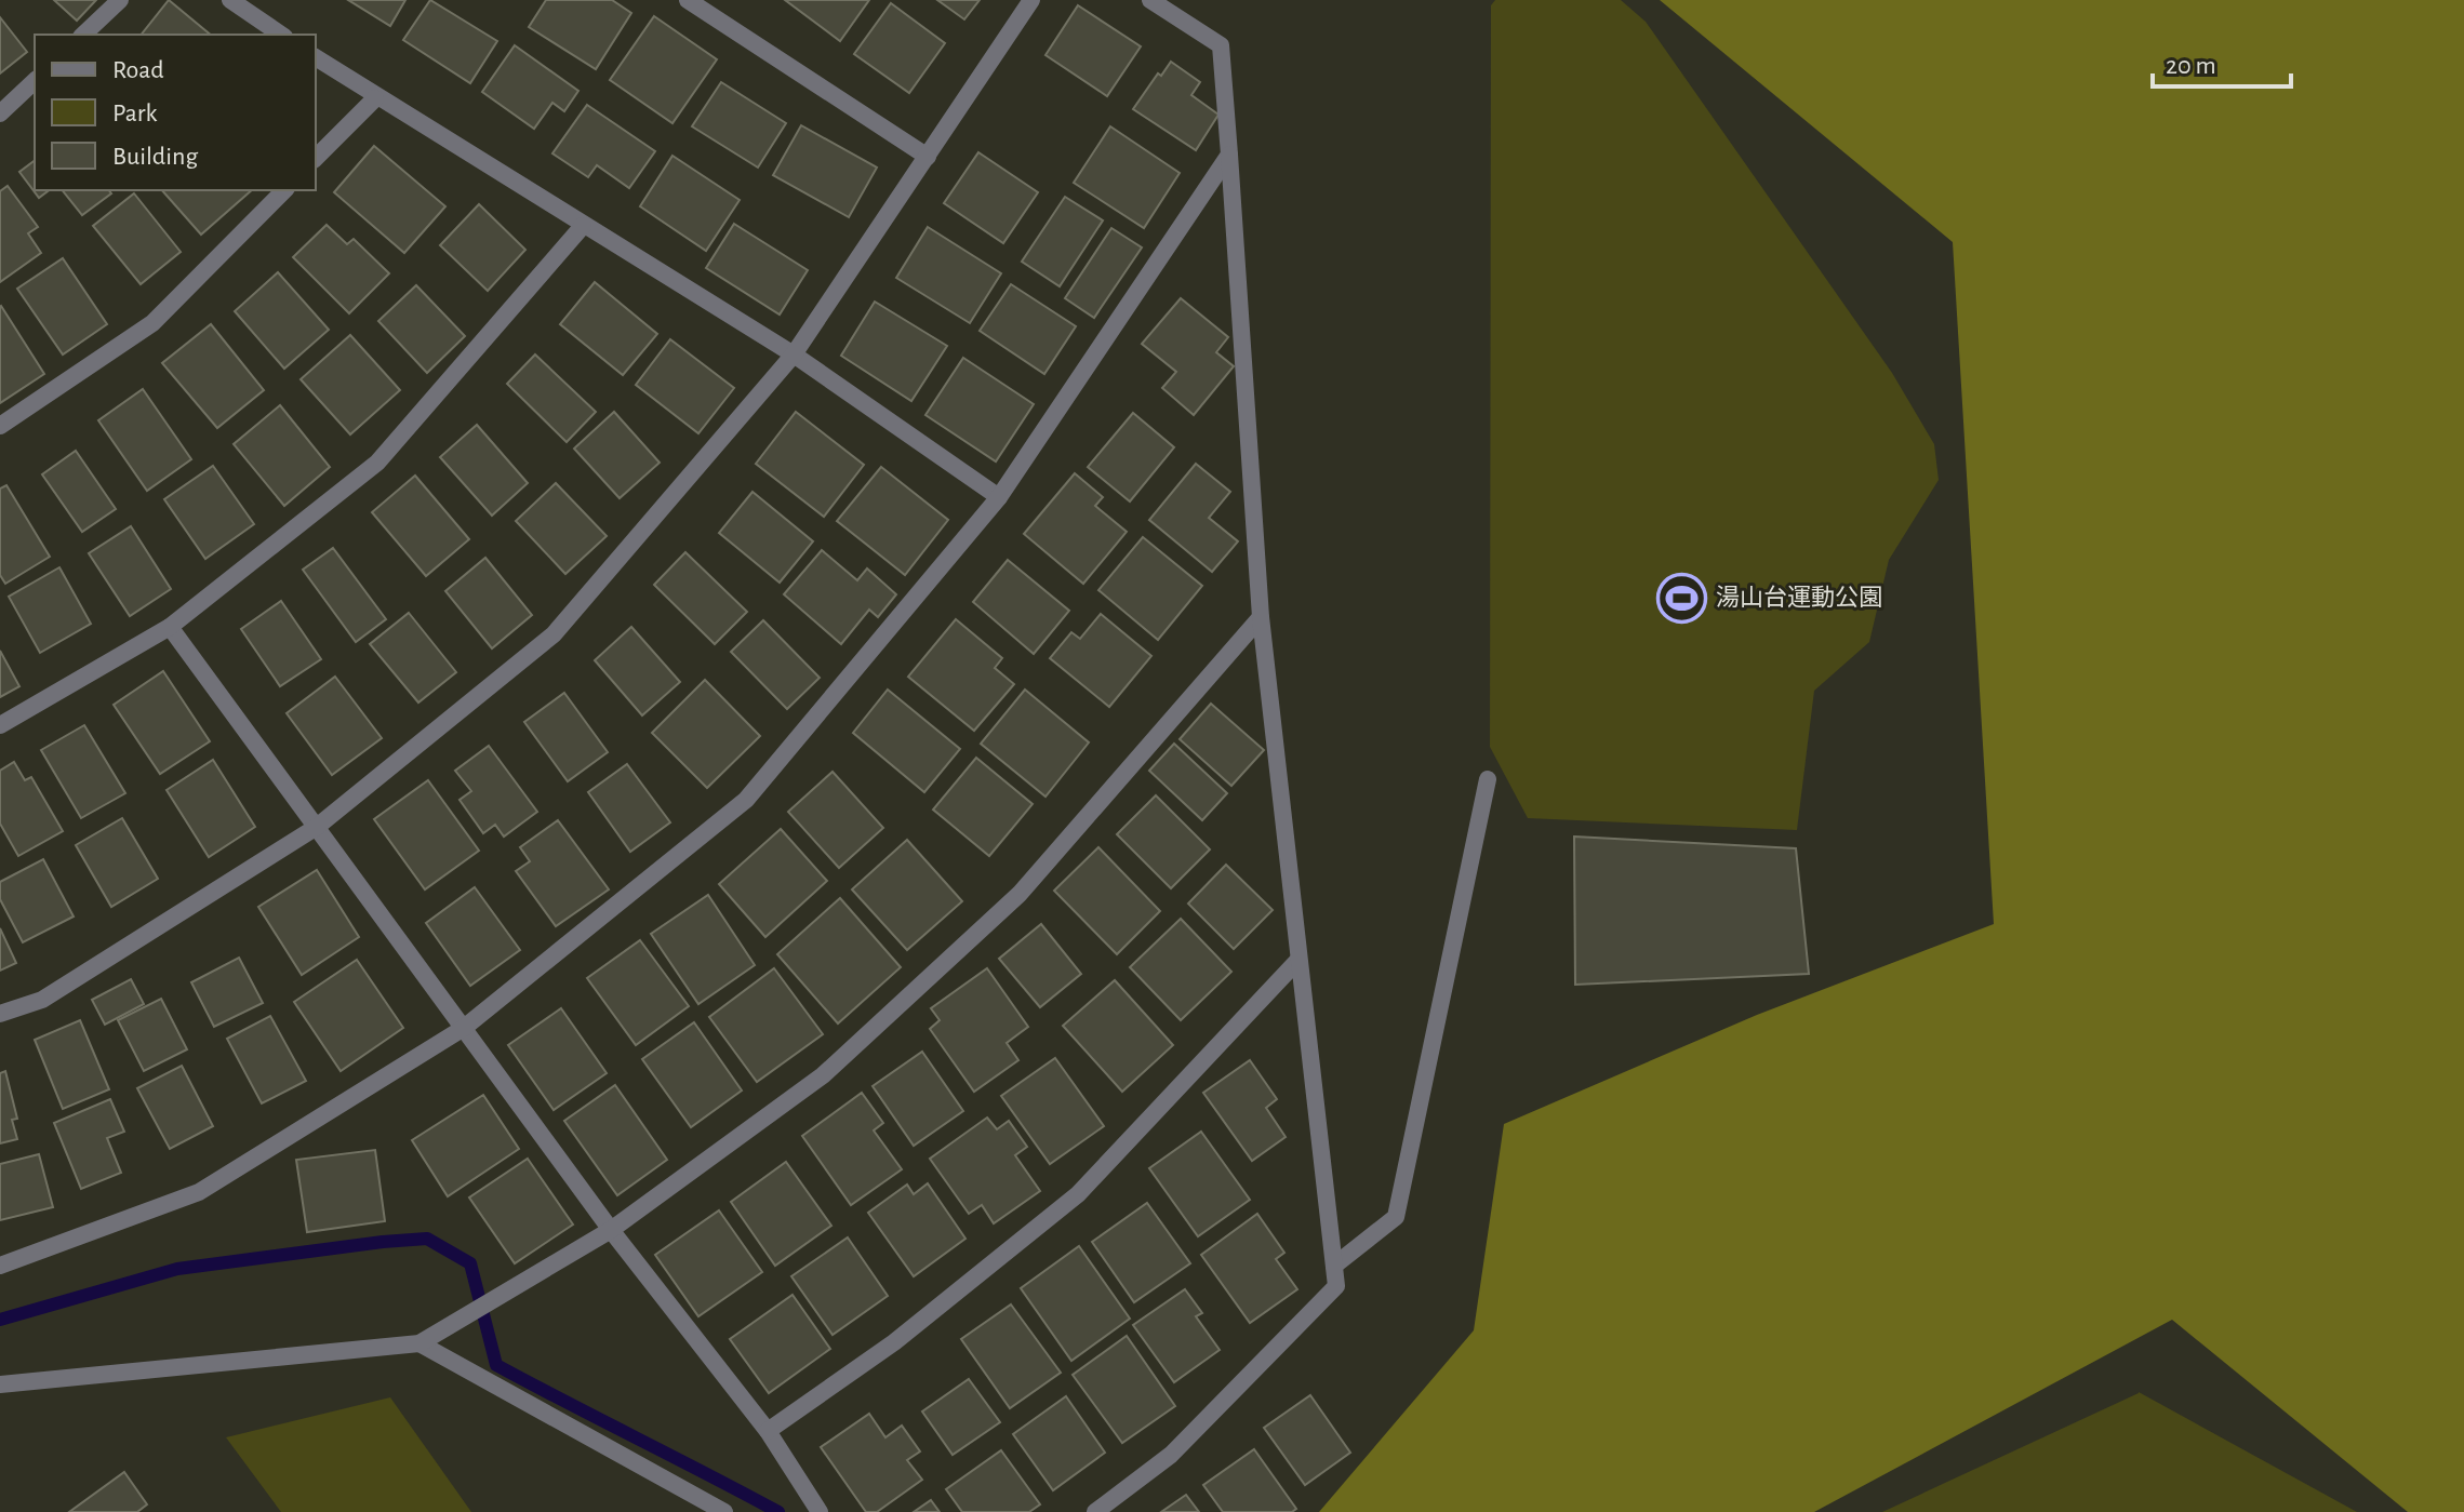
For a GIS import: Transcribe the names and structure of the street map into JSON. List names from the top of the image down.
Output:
{
  "places": {
    "sports": ["湯山台運動公園"]
  },
  "legend": ["Road", "Park", "Building"],
  "scale_bar": "20 m"
}
